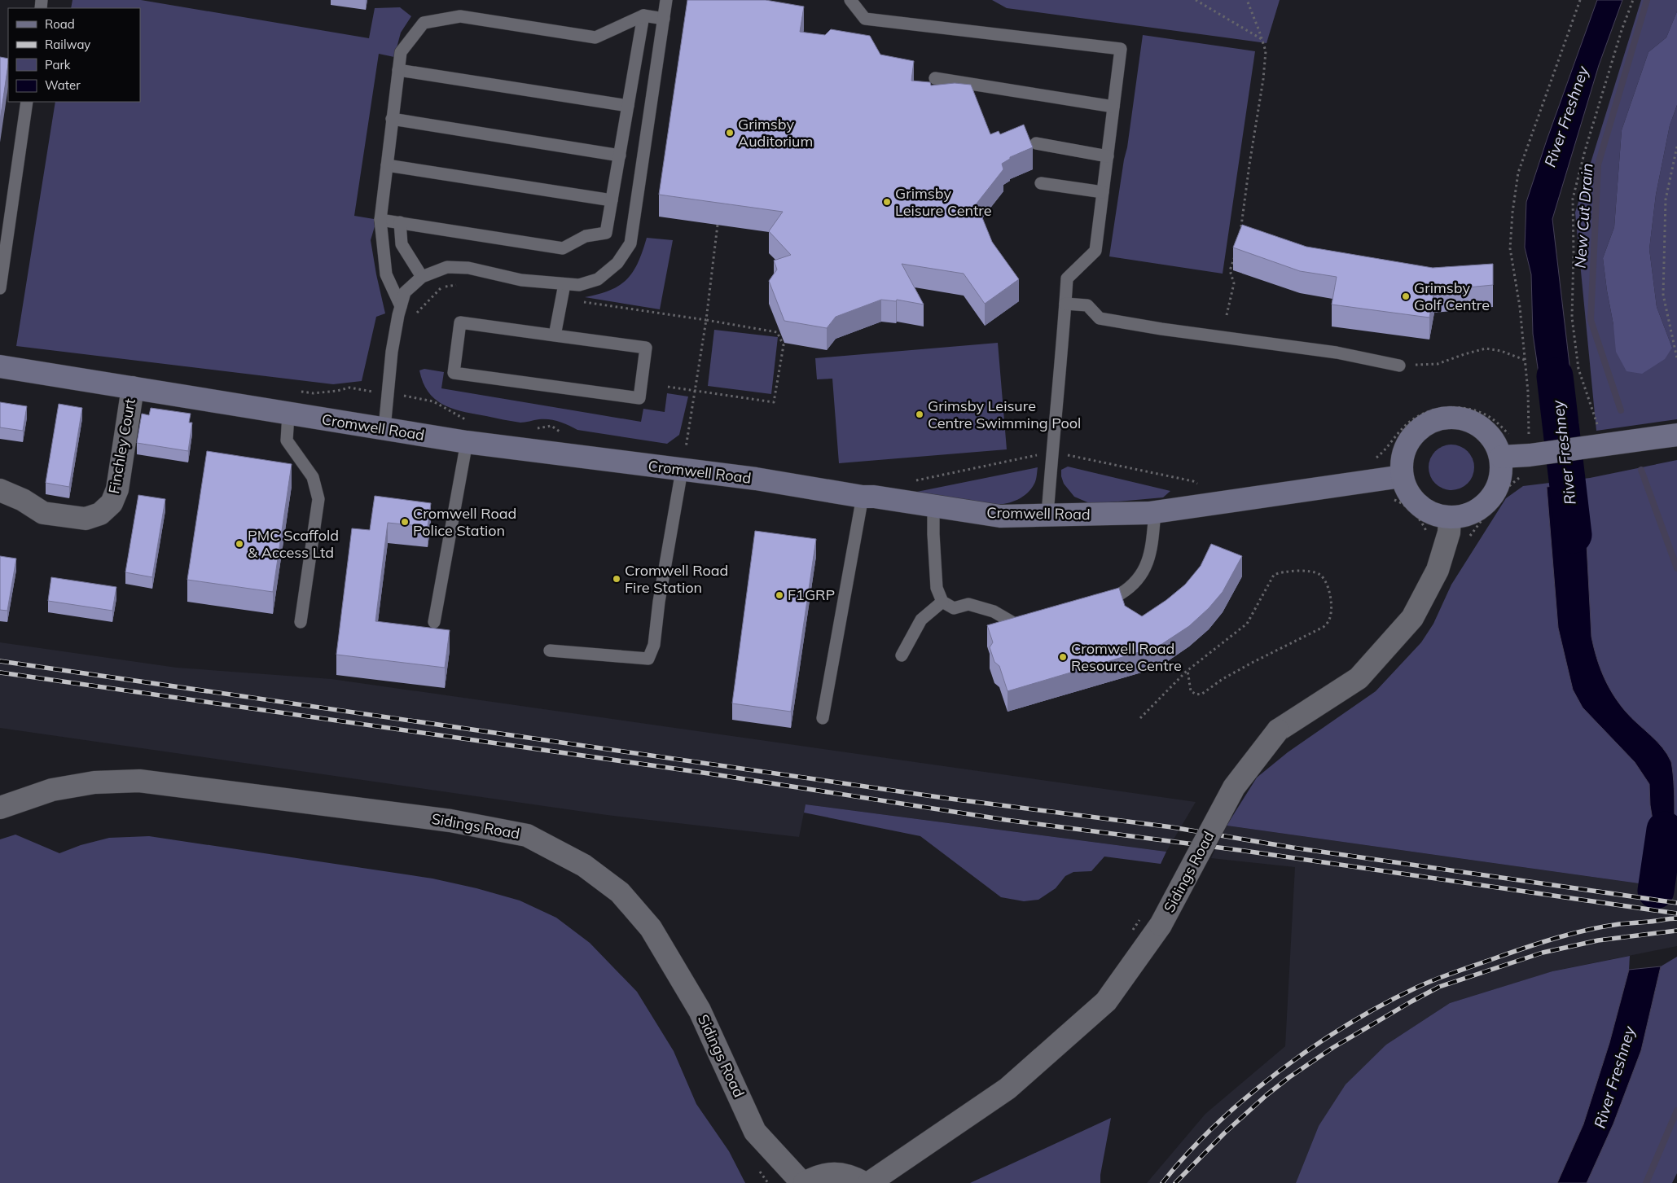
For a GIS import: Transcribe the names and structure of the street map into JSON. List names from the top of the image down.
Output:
{
  "streets": {
    "street": ["Cromwell Road", "Finchley Court", "Sidings Road"]
  },
  "crossings": [
    ["Cromwell Road", "Finchley Court"],
    ["Cromwell Road", "Sidings Road"]
  ],
  "water": ["River Freshney", "New Cut Drain"],
  "places": [
    "Grimsby Auditorium",
    "Grimsby Leisure Centre",
    "Grimsby Golf Centre",
    "Grimsby Leisure Centre Swimming Pool",
    "Cromwell Road Police Station",
    "PMC Scaffold & Access Ltd",
    "Cromwell Road Fire Station",
    "F1GRP",
    "Cromwell Road Resource Centre"
  ],
  "legend": [
    "Road",
    "Railway",
    "Park",
    "Water"
  ]
}
